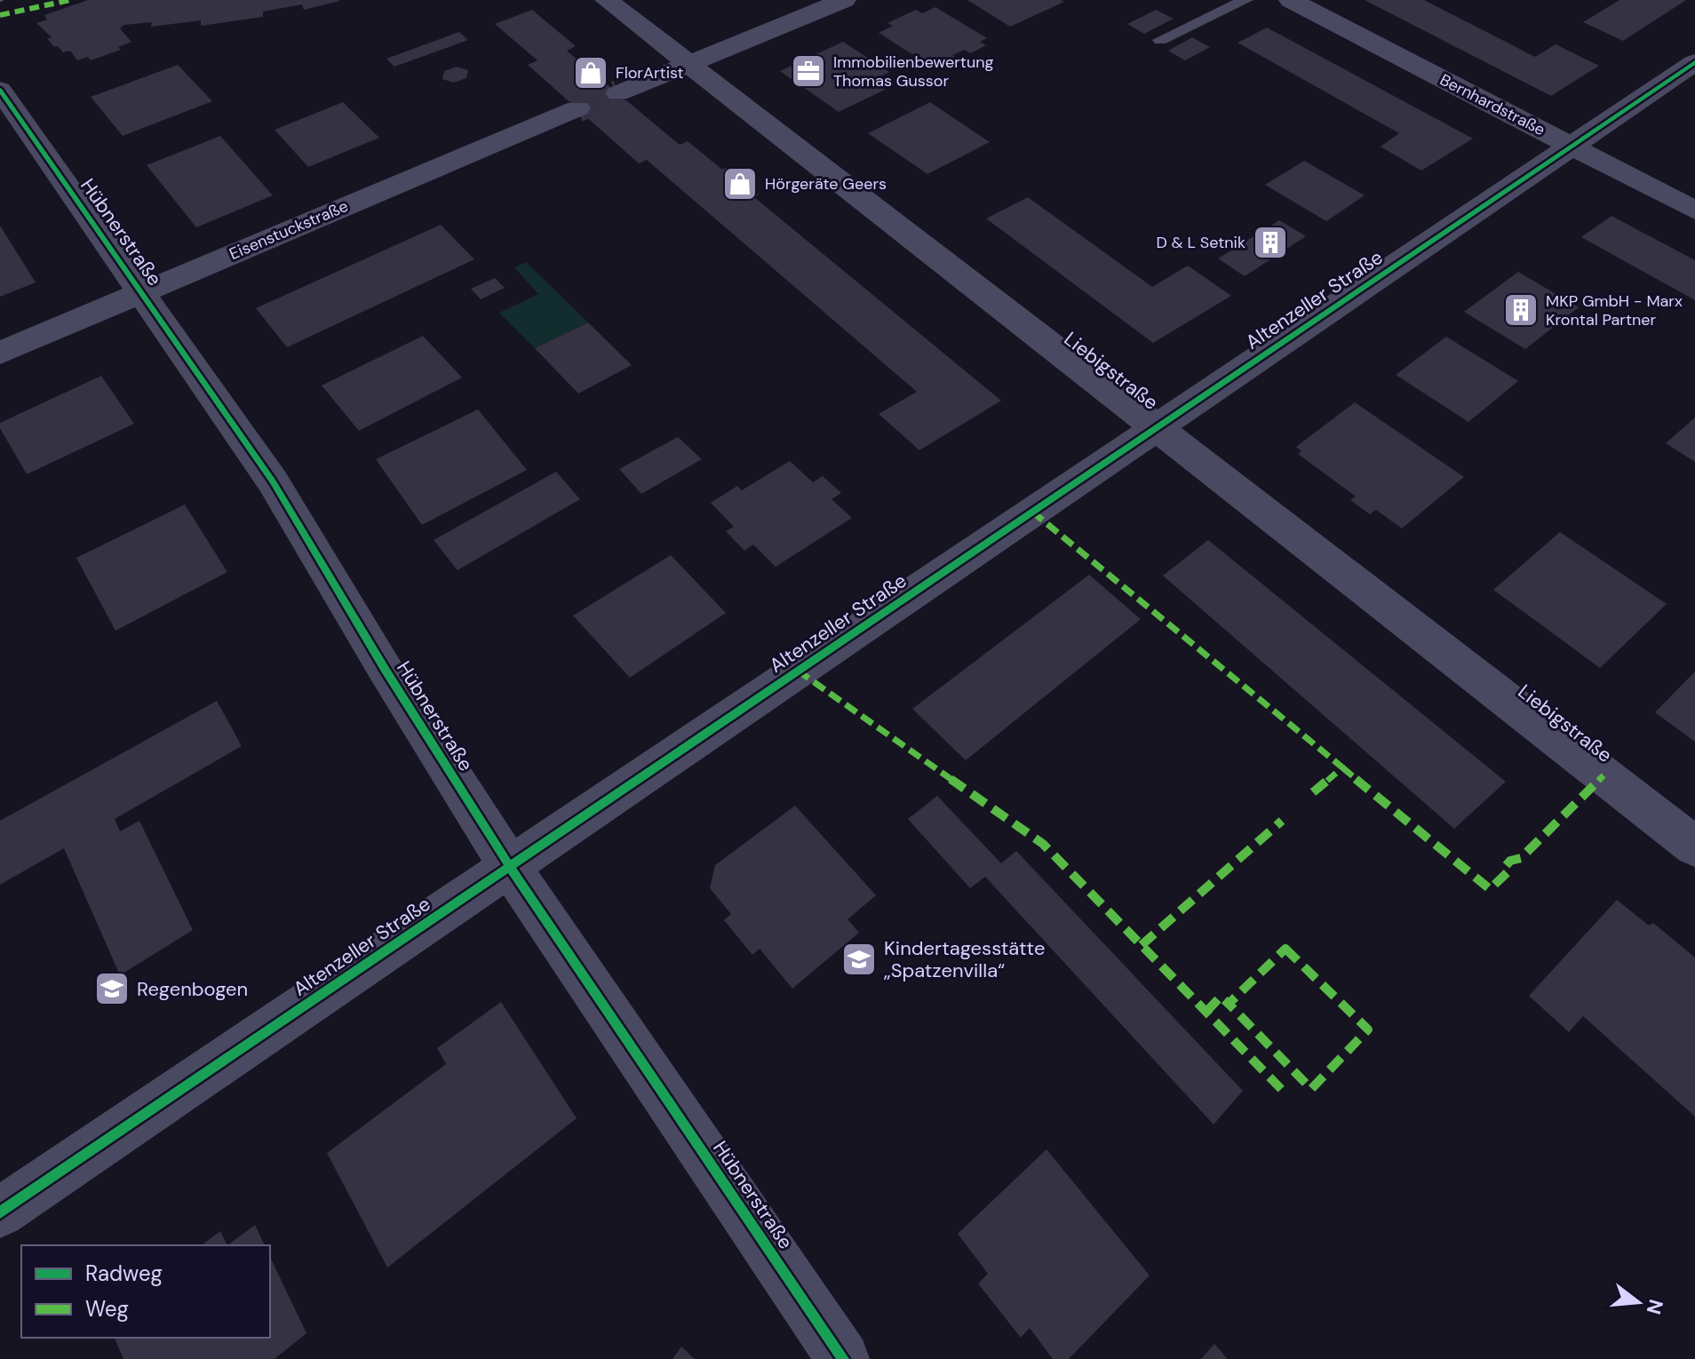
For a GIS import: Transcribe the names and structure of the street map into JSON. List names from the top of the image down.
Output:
{
  "streets": {
    "street": [
      "Bernhardstraße",
      "Eisenstuckstraße",
      "Hübnerstraße",
      "Altenzeller Straße",
      "Liebigstraße"
    ]
  },
  "crossings": [
    ["Bernhardstraße", "Altenzeller Straße"],
    ["Eisenstuckstraße", "Hübnerstraße"],
    ["Hübnerstraße", "Altenzeller Straße"],
    ["Altenzeller Straße", "Liebigstraße"]
  ],
  "places": {
    "office": ["Immobilienbewertung Thomas Gussor"],
    "shop": ["FlorArtist", "Hörgeräte Geers"],
    "building": ["D & L Setnik", "MKP GmbH - Marx Krontal Partner"],
    "school or university": ["Kindertagesstätte „Spatzenvilla“", "Regenbogen"]
  },
  "legend": ["Radweg", "Weg"],
  "north": "right"
}
